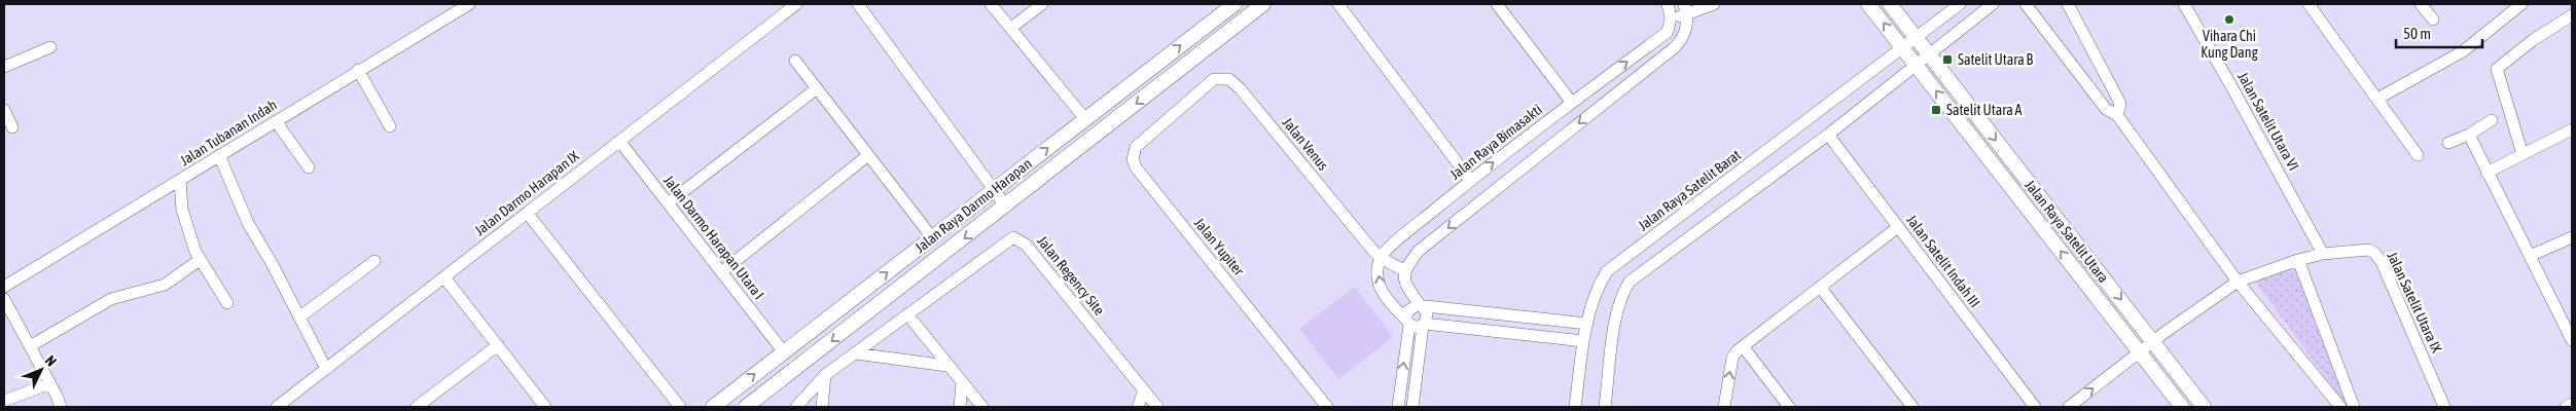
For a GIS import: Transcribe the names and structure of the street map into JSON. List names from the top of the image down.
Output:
{
  "streets": {
    "street": [
      "Jalan Satelit Utara VI",
      "Jalan Tubanan Indah",
      "Jalan Raya Bimasakti",
      "Jalan Venus",
      "Jalan Raya Satelit Barat",
      "Jalan Darmo Harapan IX",
      "Jalan Raya Darmo Harapan",
      "Jalan Raya Satelit Utara",
      "Jalan Darmo Harapan Utara I",
      "Jalan Yupiter",
      "Jalan Satelit Indah III",
      "Jalan Regency Site",
      "Jalan Satelit Utara IX"
    ]
  },
  "crossings": [
    ["Jalan Satelit Utara VI", "Jalan Satelit Utara IX"],
    ["Jalan Raya Bimasakti", "Jalan Venus"],
    ["Jalan Venus", "Jalan Yupiter"],
    ["Jalan Raya Satelit Barat", "Jalan Raya Satelit Utara"],
    ["Jalan Darmo Harapan IX", "Jalan Darmo Harapan Utara I"],
    ["Jalan Raya Darmo Harapan", "Jalan Darmo Harapan Utara I"],
    ["Jalan Raya Satelit Utara", "Jalan Satelit Utara IX"]
  ],
  "places": {
    "other": ["Vihara Chi Kung Dang"],
    "transit": ["Satelit Utara B", "Satelit Utara A"]
  },
  "scale_bar": "50 m",
  "north": "top right"
}
